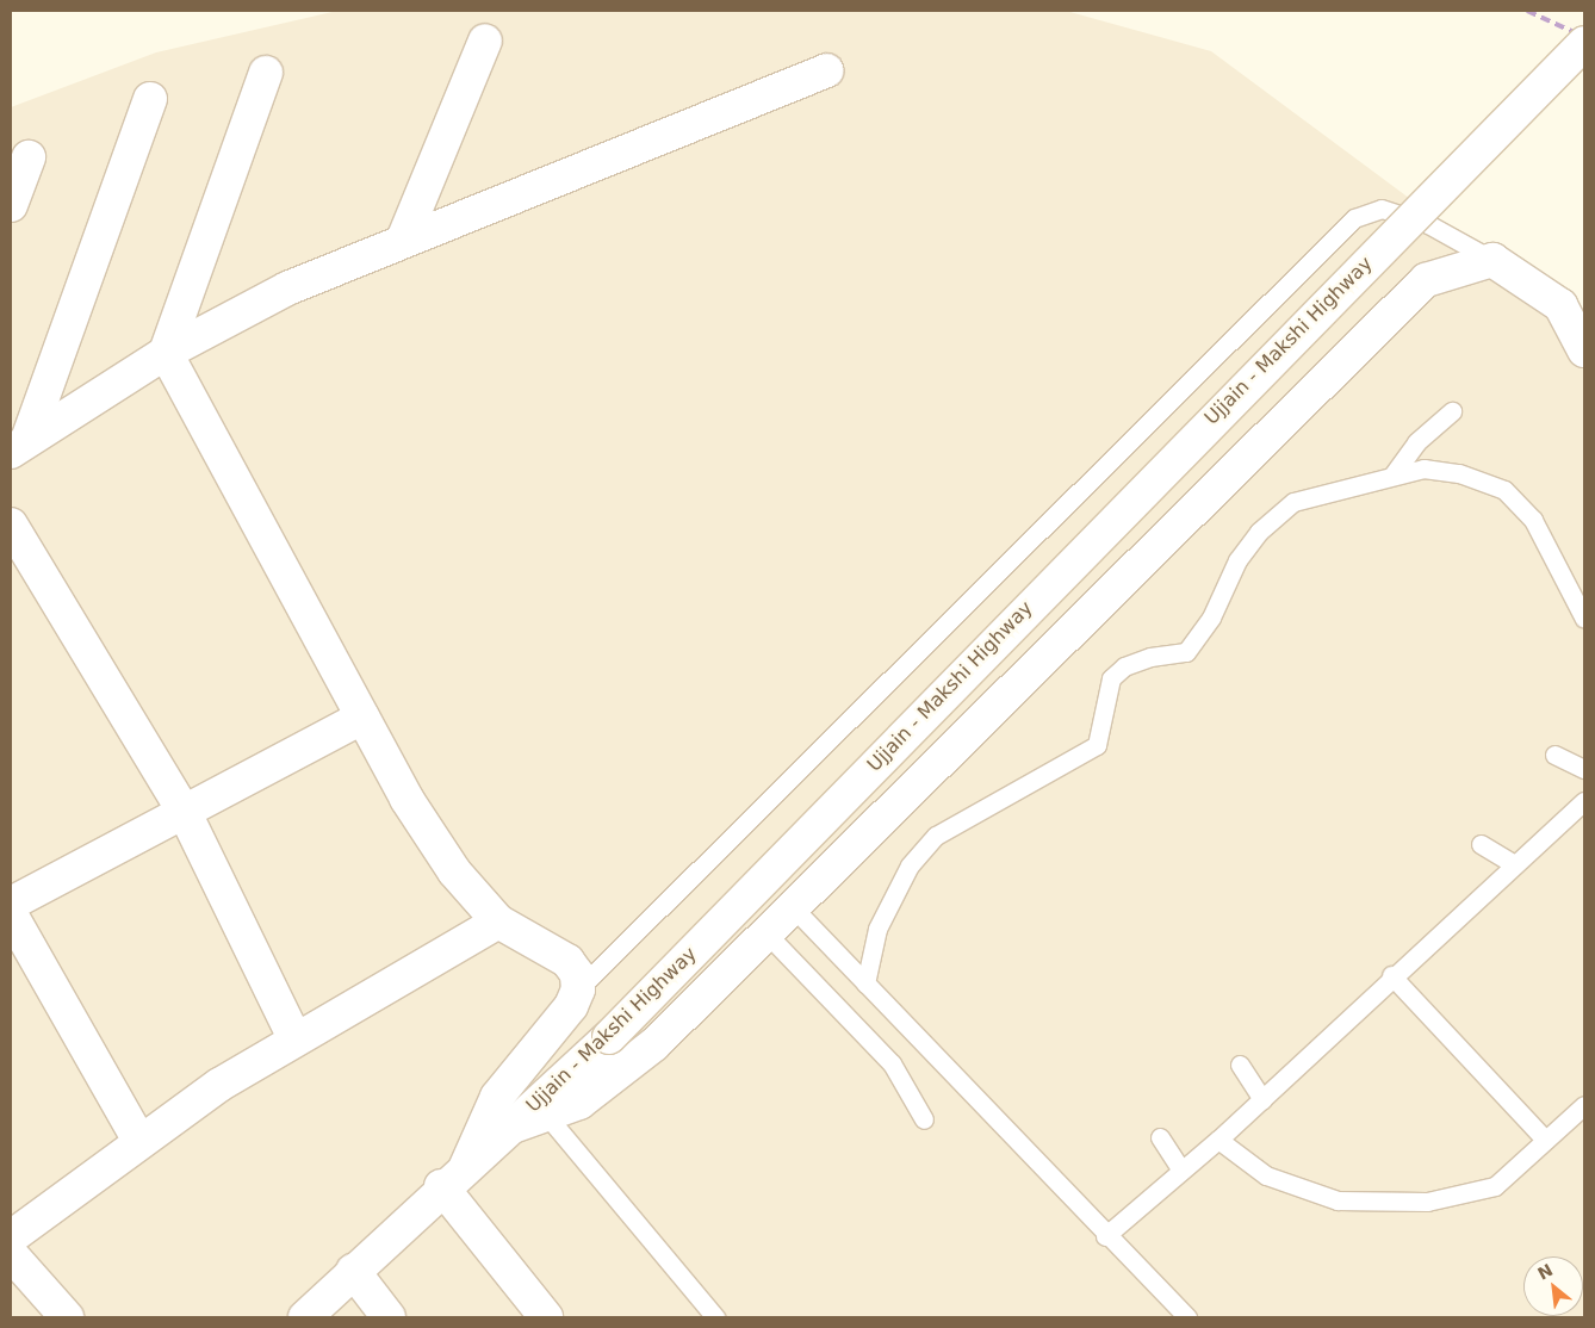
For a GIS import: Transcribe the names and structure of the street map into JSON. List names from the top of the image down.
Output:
{
  "streets": {
    "street": ["Ujjain - Makshi Highway"]
  },
  "north": "top left"
}
